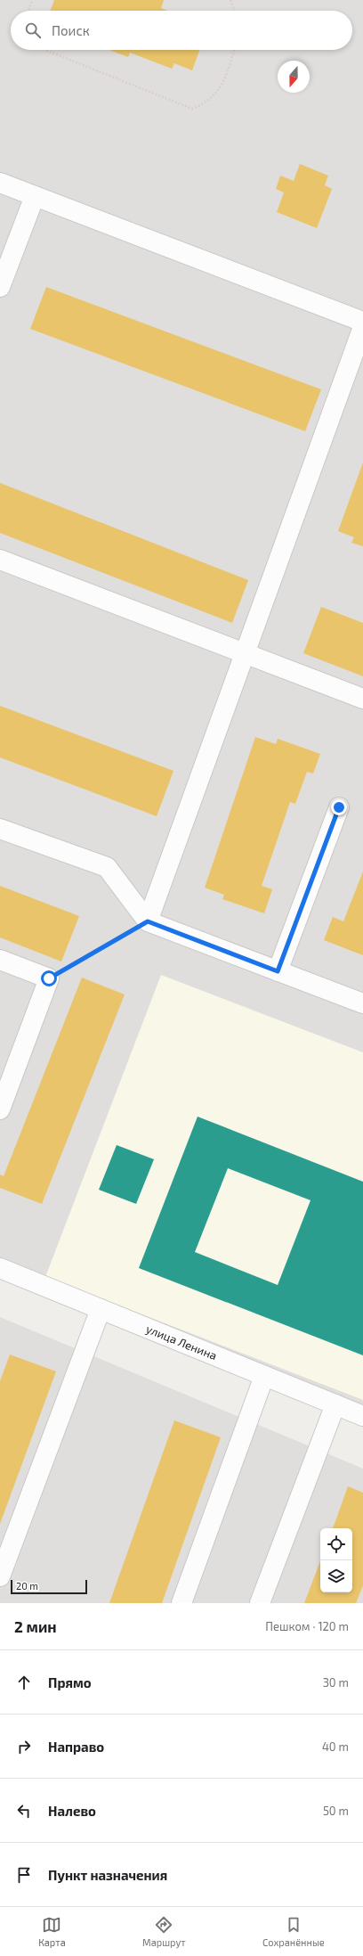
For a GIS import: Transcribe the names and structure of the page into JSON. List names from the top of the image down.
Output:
{
  "streets": {
    "street": ["улица Ленина"]
  },
  "scale_bar": "20 m",
  "north": "bottom",
  "page": {
    "search": "Поиск",
    "scale": "20 m",
    "heading": ["2 мин", "Пешком · 120 m"],
    "list": [
      ["Прямо", "30 m"],
      ["Направо", "40 m"],
      ["Налево", "50 m"],
      "Пункт назначения"
    ],
    "nav": ["Карта", "Маршрут", "Сохранённые"]
  }
}
